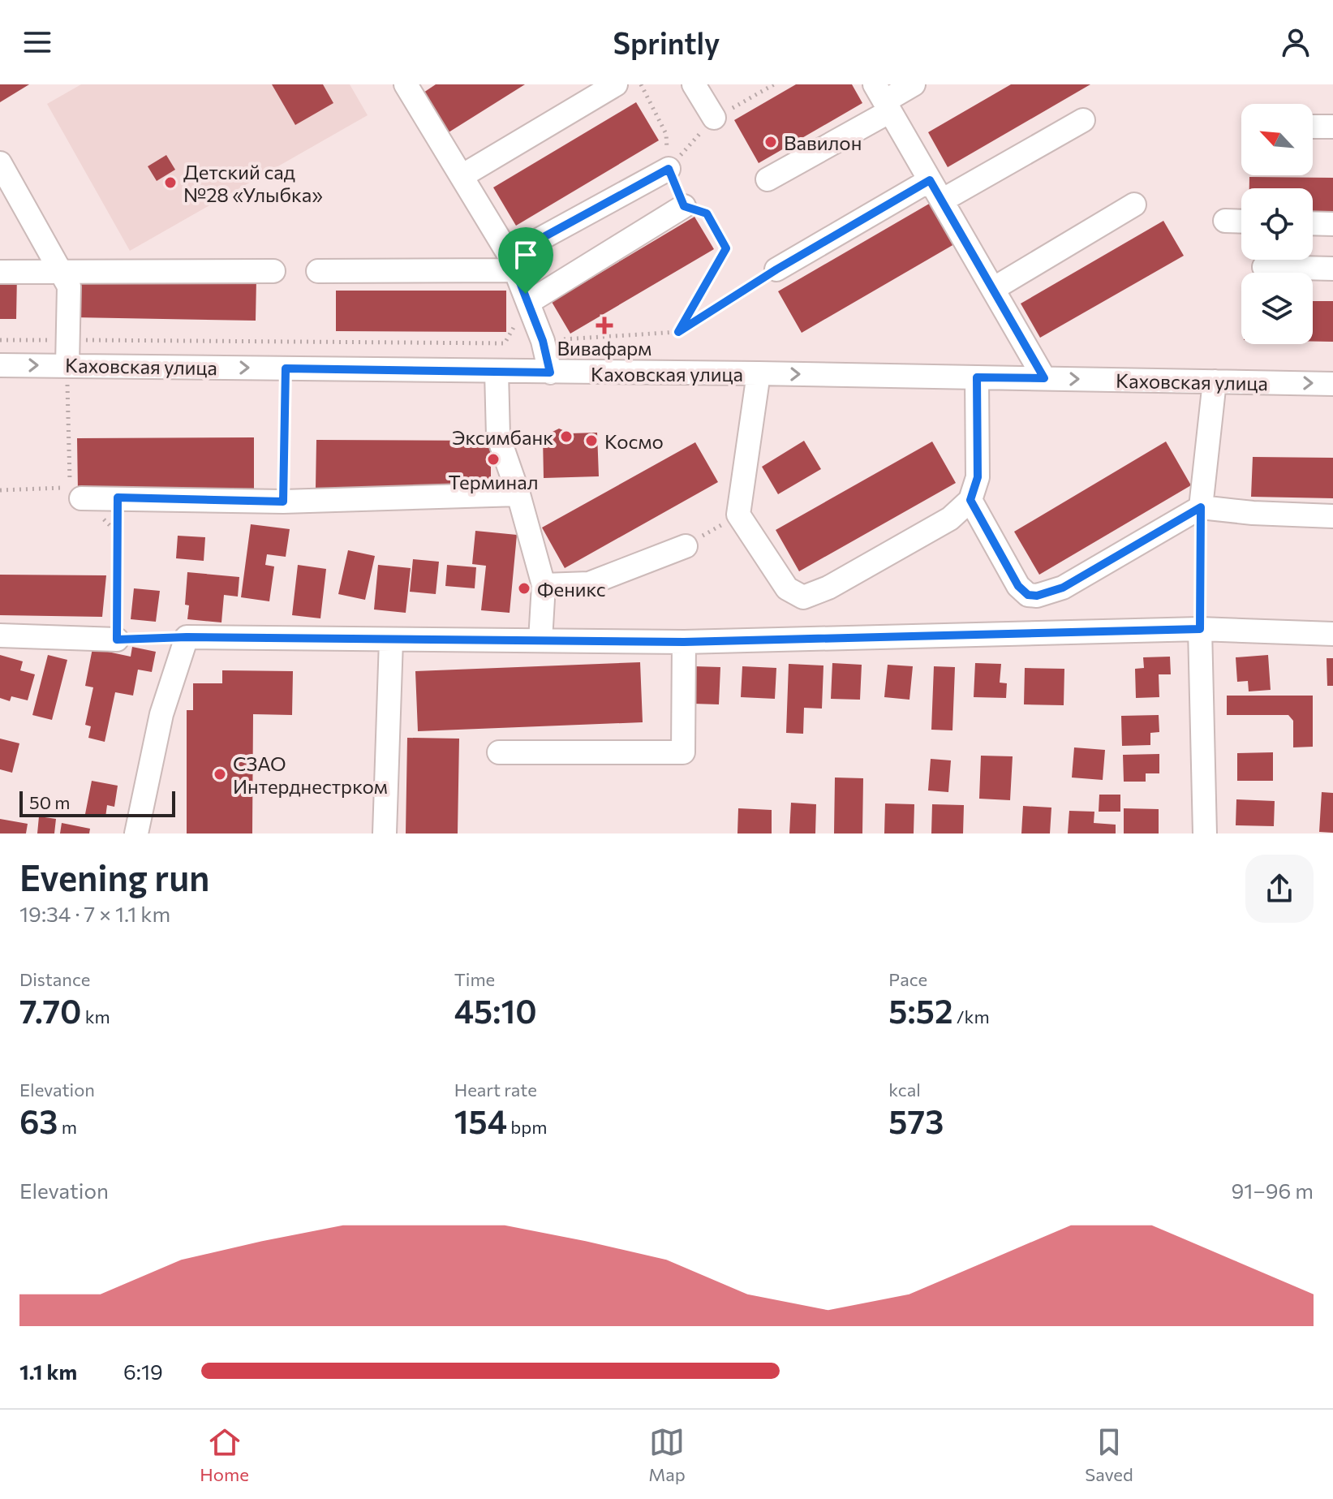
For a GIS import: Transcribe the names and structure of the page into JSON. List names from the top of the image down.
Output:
{
  "streets": {
    "street": ["Каховская улица"]
  },
  "places": {
    "other": [
      "Вавилон",
      "Детский сад №28 «Улыбка»",
      "Эксимбанк",
      "Космо",
      "Терминал",
      "Феникс",
      "СЗАО Интерднестрком"
    ],
    "health": ["Вивафарм"]
  },
  "scale_bar": "50 m",
  "north": "top left",
  "page": {
    "header": "Sprintly",
    "scale": "50 m",
    "heading": ["Evening run", "19:34 · 7 × 1.1 km"],
    "stats": [
      ["Distance", "7.70 km"],
      ["Time", "45:10"],
      ["Pace", "5:52 /km"],
      ["Elevation", "63 m"],
      ["Heart rate", "154 bpm"],
      ["kcal", "573"]
    ],
    "chart": ["Elevation", "91–96 m"],
    "list": [
      {
        "name": "1.1 km",
        "note": "6:19"
      }
    ],
    "tabs": ["Home", "Map", "Saved"]
  }
}
